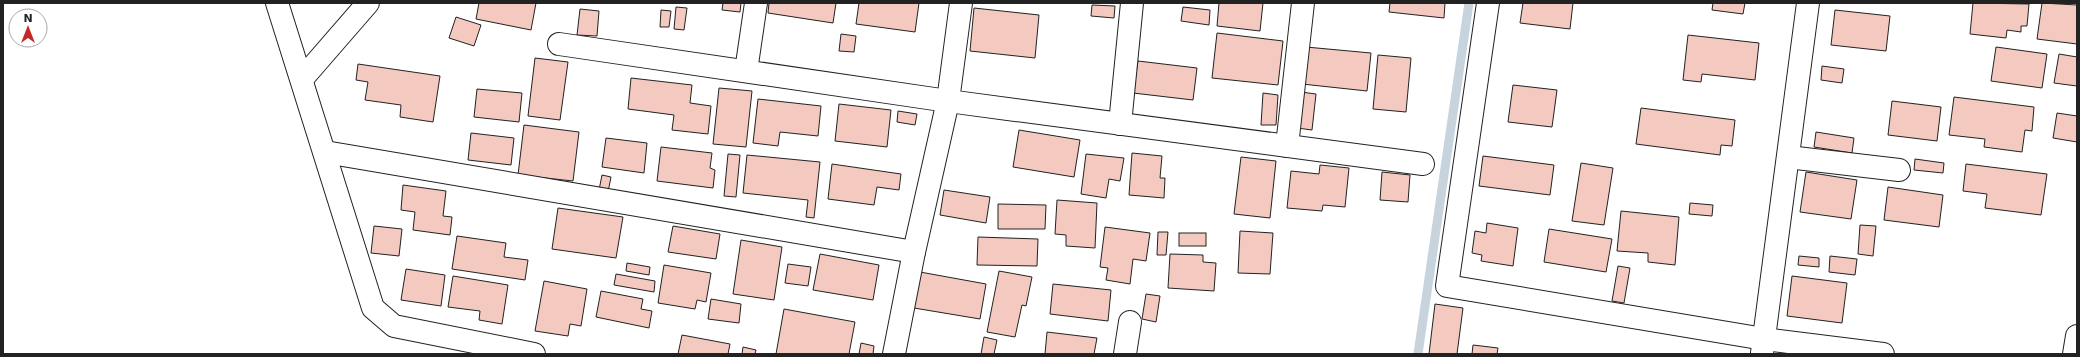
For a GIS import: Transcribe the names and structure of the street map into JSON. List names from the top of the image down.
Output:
{
  "north": "top"
}
